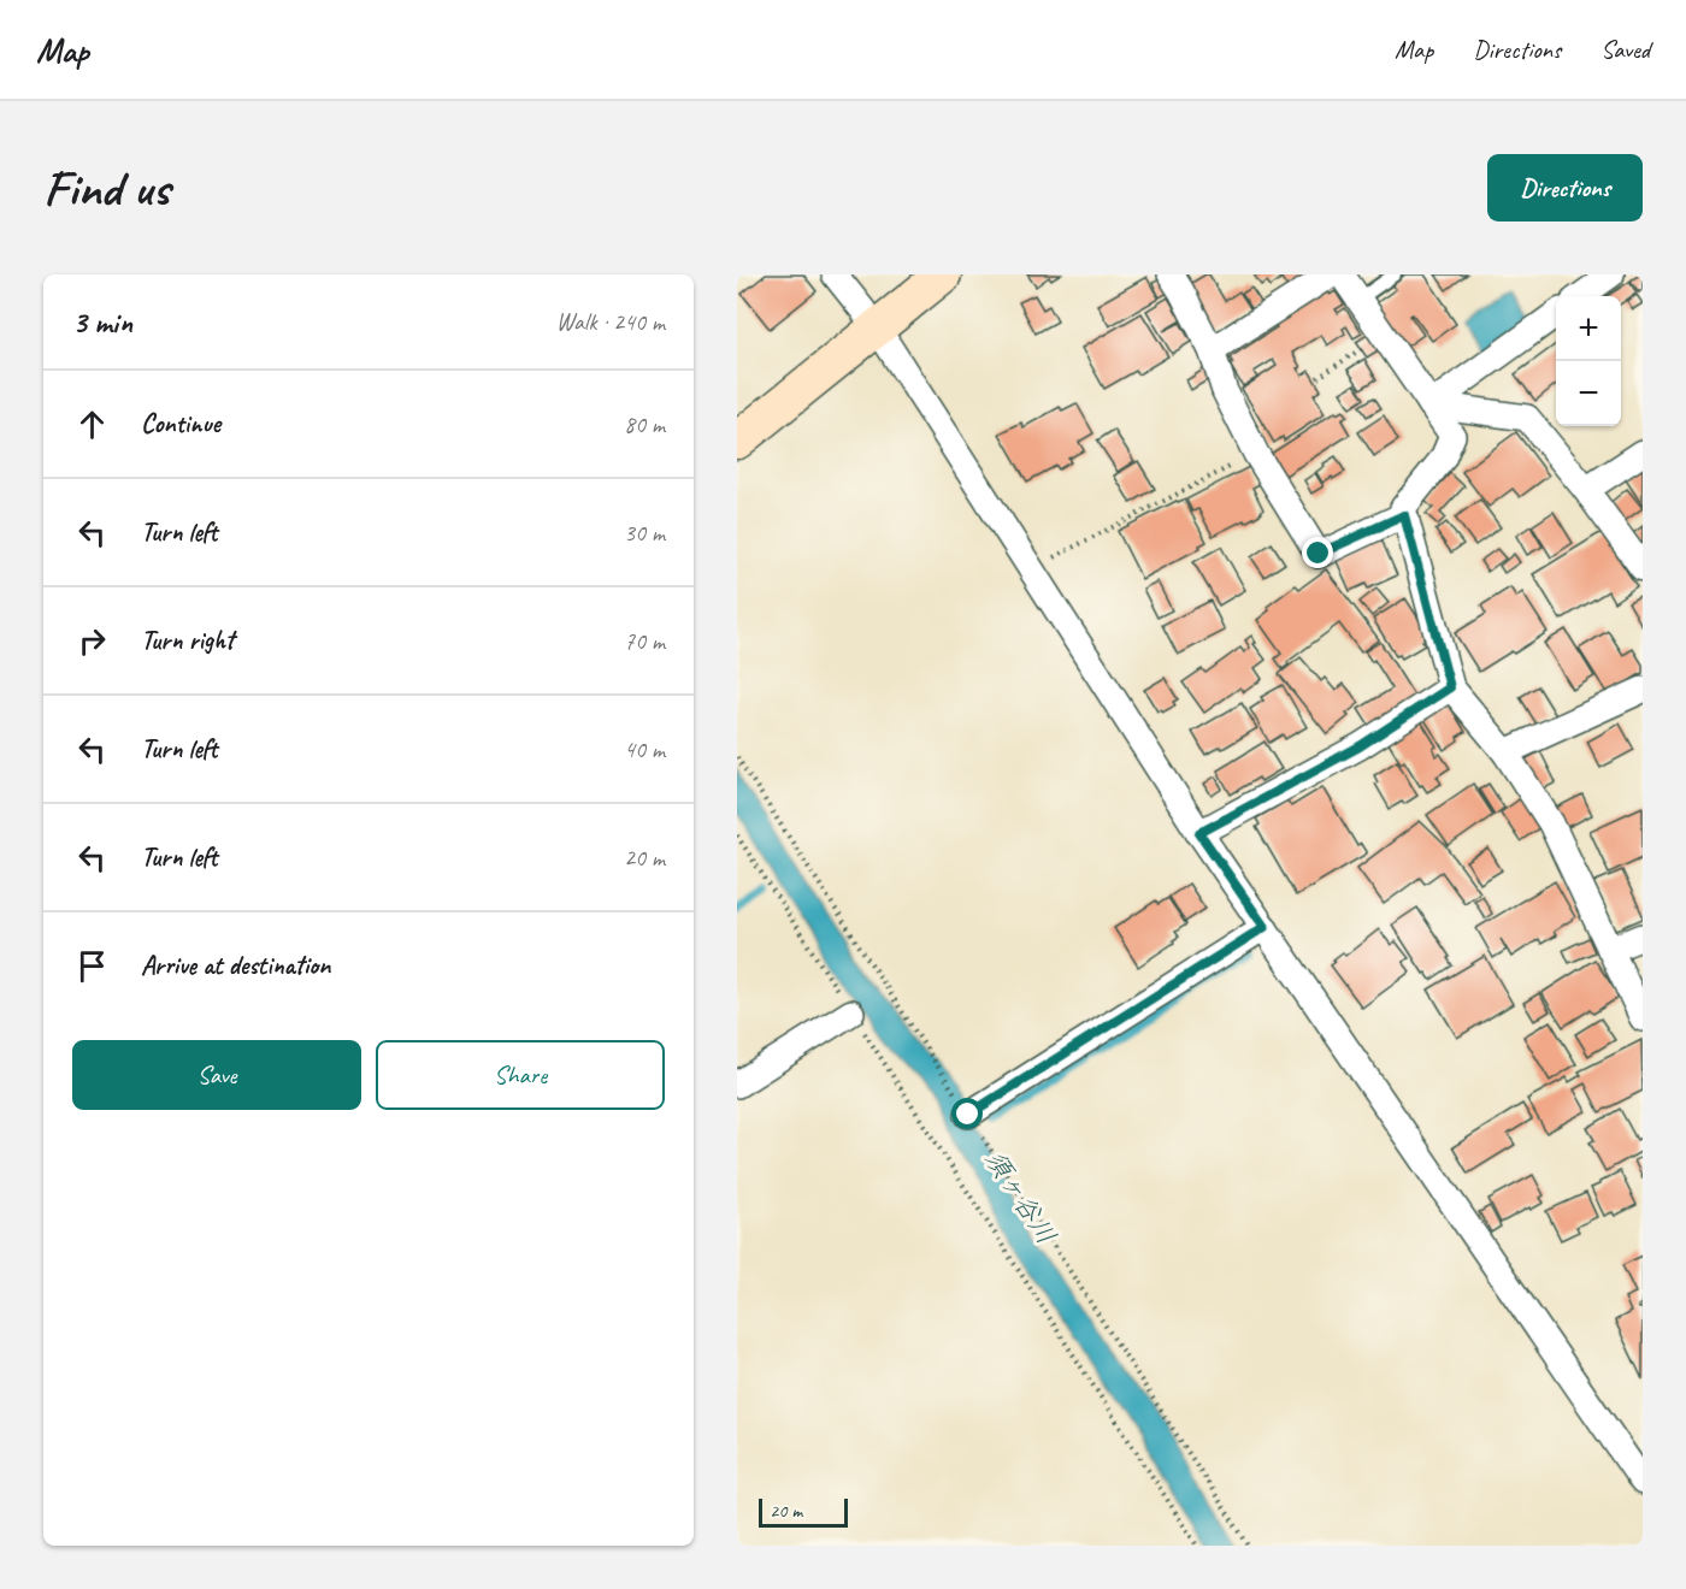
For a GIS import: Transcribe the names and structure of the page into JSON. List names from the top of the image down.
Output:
{
  "water": ["須ヶ谷川"],
  "scale_bar": "20 m",
  "page": {
    "header": "Map",
    "nav": ["Map", "Directions", "Saved"],
    "buttons": [
      "Directions",
      ["Save", "Share"]
    ],
    "title": "Find us",
    "heading": ["3 min", "Walk · 240 m"],
    "map_buttons": ["+", "−"],
    "list": [
      ["Continue", "80 m"],
      ["Turn left", "30 m"],
      ["Turn right", "70 m"],
      ["Turn left", "40 m"],
      ["Turn left", "20 m"],
      "Arrive at destination"
    ],
    "scale": "20 m"
  }
}
